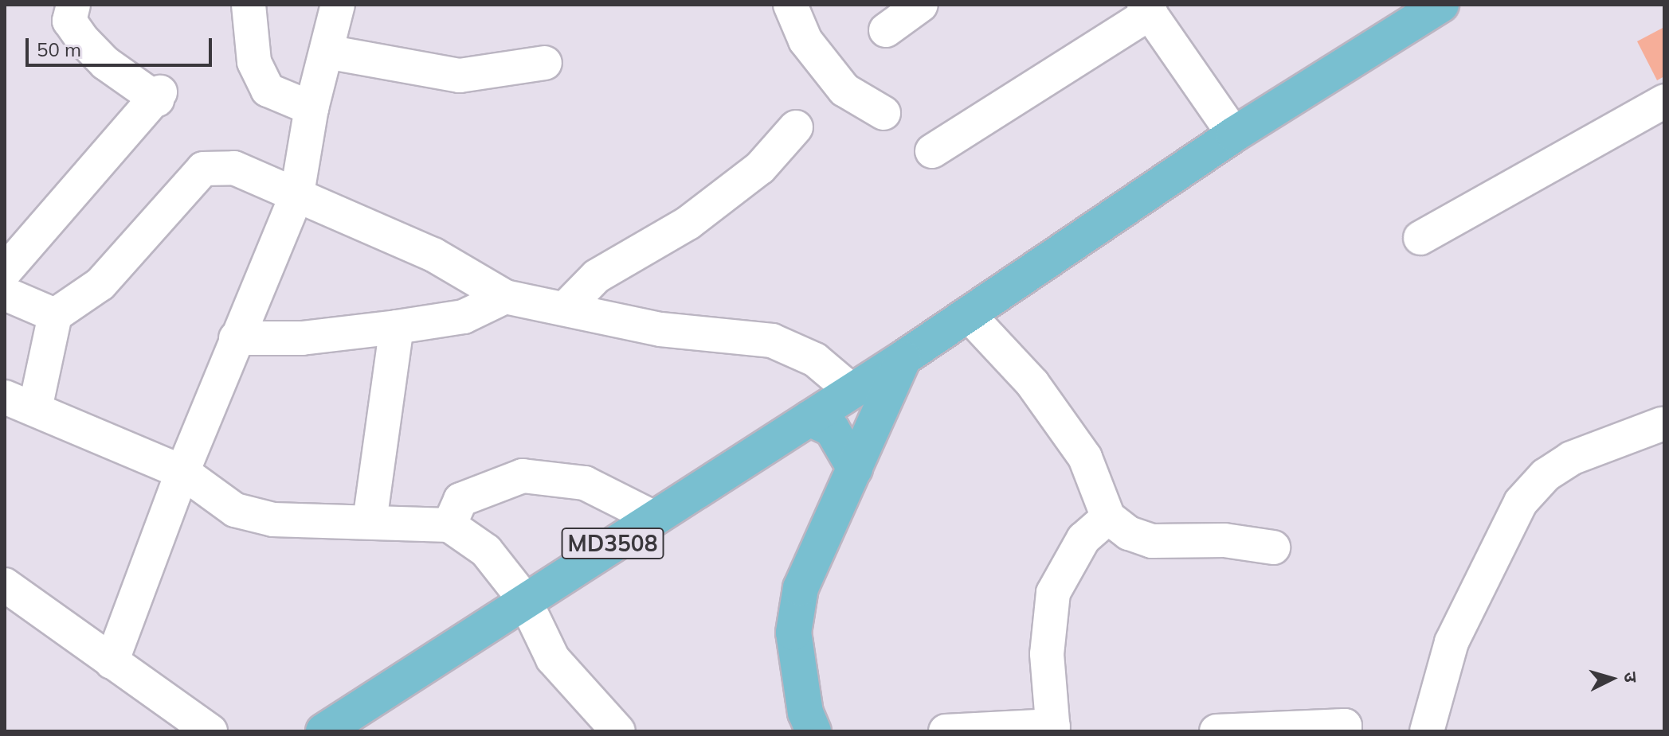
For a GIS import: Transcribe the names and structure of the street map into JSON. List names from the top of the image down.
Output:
{
  "streets": {
    "main road": ["MD3508"]
  },
  "scale_bar": "50 m",
  "north": "right"
}
